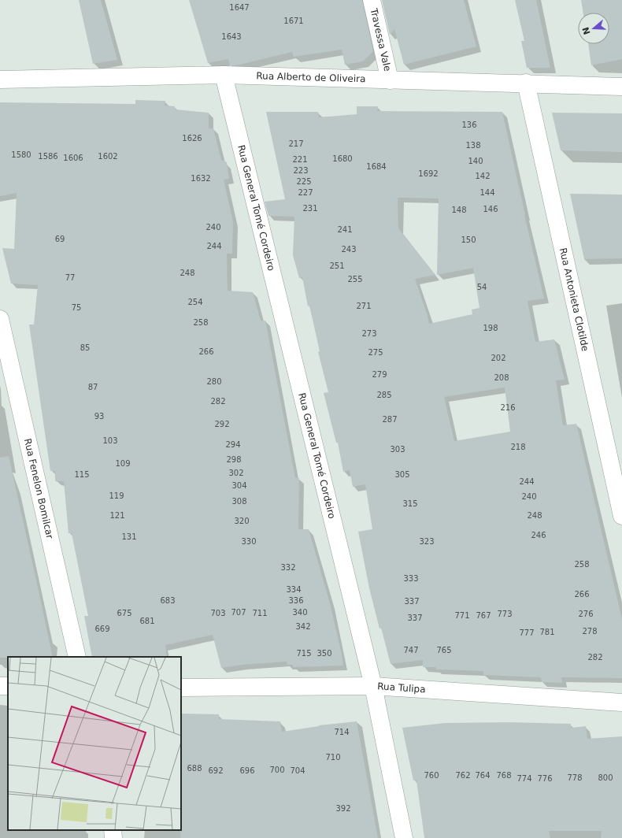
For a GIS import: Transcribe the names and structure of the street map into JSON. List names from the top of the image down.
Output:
{
  "streets": {
    "street": [
      "Travessa Vale",
      "Rua Alberto de Oliveira",
      "Rua General Tomé Cordeiro",
      "Rua Antonieta Clotilde",
      "Rua Fenelon Bomilcar",
      "Rua Tulipa"
    ]
  },
  "crossings": [
    ["Travessa Vale", "Rua Alberto de Oliveira"],
    ["Rua Alberto de Oliveira", "Rua General Tomé Cordeiro"],
    ["Rua Alberto de Oliveira", "Rua Antonieta Clotilde"],
    ["Rua General Tomé Cordeiro", "Rua Tulipa"]
  ],
  "house_numbers": [
    "1647",
    "1671",
    "1643",
    "136",
    "1626",
    "217",
    "138",
    "1580",
    "1586",
    "1602",
    "1606",
    "1680",
    "221",
    "140",
    "1684",
    "223",
    "1692",
    "142",
    "1632",
    "225",
    "227",
    "144",
    "231",
    "146",
    "148",
    "240",
    "241",
    "69",
    "150",
    "244",
    "243",
    "251",
    "248",
    "77",
    "255",
    "54",
    "254",
    "271",
    "75",
    "258",
    "198",
    "273",
    "85",
    "266",
    "275",
    "202",
    "279",
    "208",
    "280",
    "87",
    "285",
    "282",
    "216",
    "93",
    "287",
    "292",
    "103",
    "294",
    "218",
    "303",
    "298",
    "109",
    "302",
    "115",
    "305",
    "244",
    "304",
    "119",
    "240",
    "308",
    "315",
    "121",
    "248",
    "320",
    "246",
    "131",
    "330",
    "323",
    "258",
    "332",
    "333",
    "334",
    "266",
    "683",
    "336",
    "337",
    "707",
    "340",
    "675",
    "703",
    "711",
    "773",
    "276",
    "771",
    "767",
    "337",
    "681",
    "342",
    "669",
    "278",
    "781",
    "777",
    "747",
    "765",
    "715",
    "350",
    "282",
    "714",
    "710",
    "688",
    "700",
    "692",
    "696",
    "704",
    "760",
    "762",
    "764",
    "768",
    "778",
    "800",
    "774",
    "776",
    "392"
  ],
  "north": "left"
}
